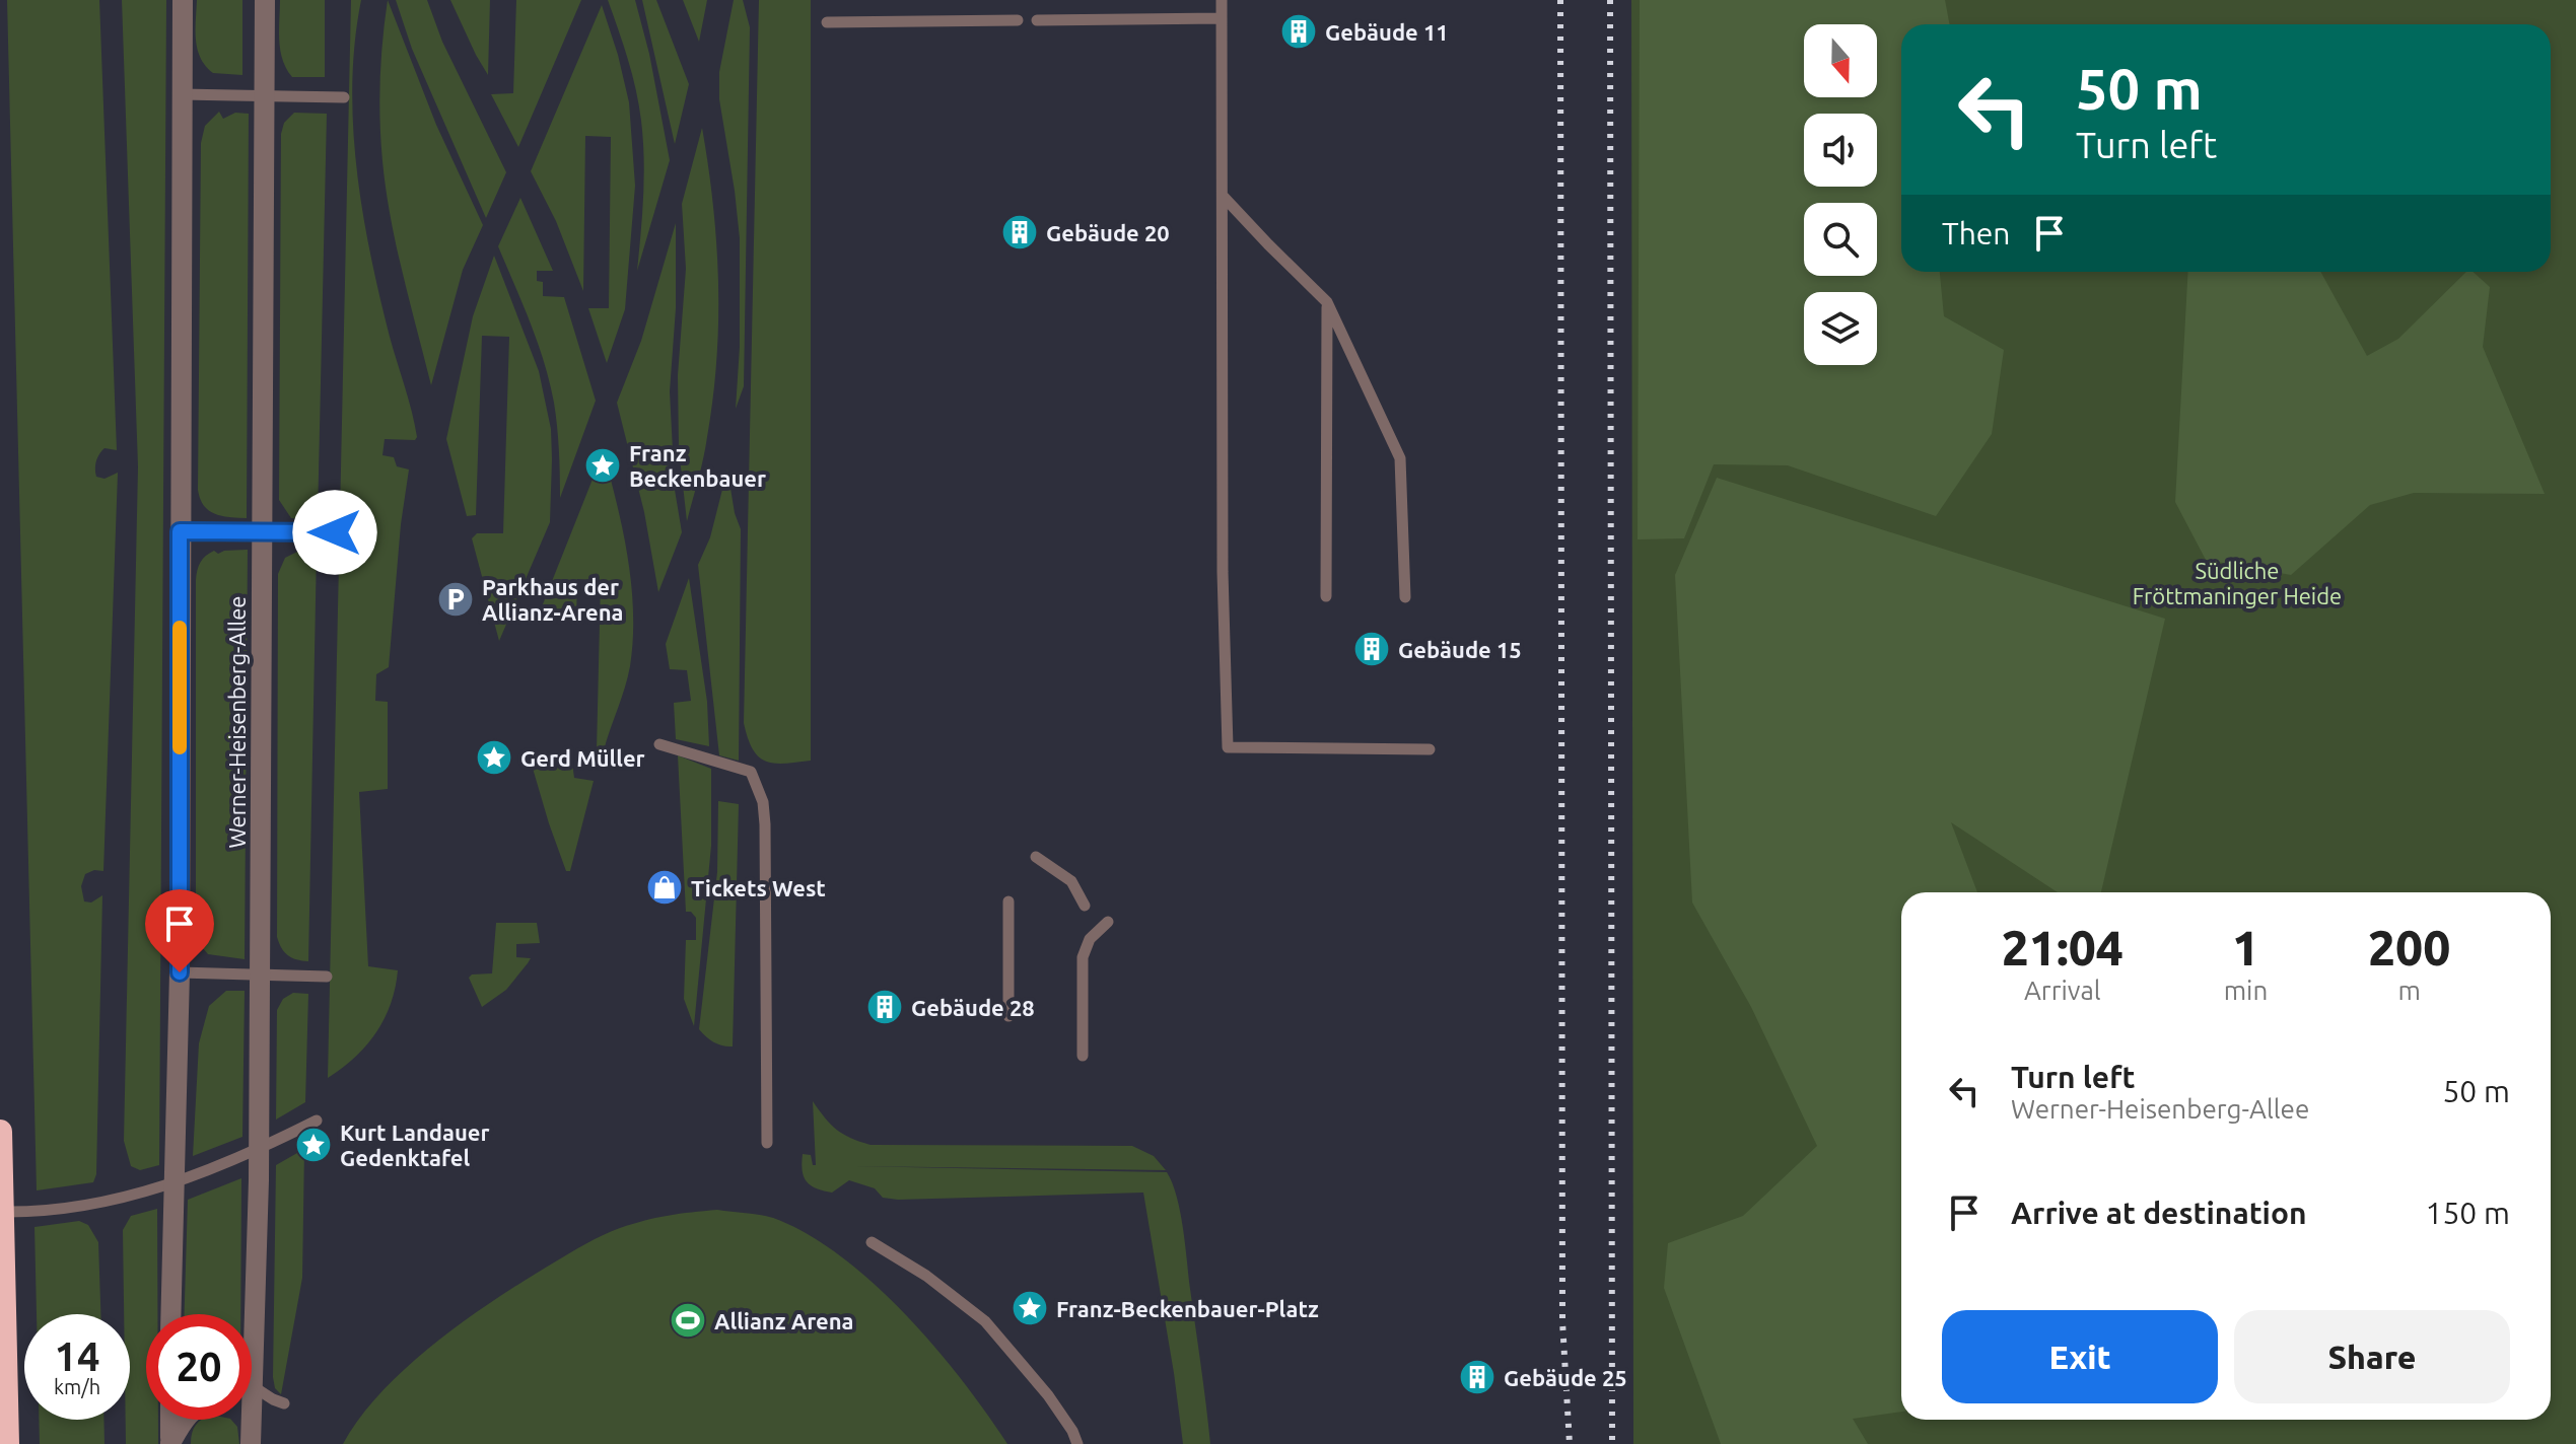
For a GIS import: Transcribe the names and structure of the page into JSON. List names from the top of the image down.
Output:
{
  "streets": {
    "street": ["Werner-Heisenberg-Allee"]
  },
  "parks": ["Südliche Fröttmaninger Heide"],
  "places": {
    "building": [
      "Gebäude 11",
      "Gebäude 20",
      "Gebäude 15",
      "Gebäude 28",
      "Gebäude 25"
    ],
    "place": [
      "Franz Beckenbauer",
      "Gerd Müller",
      "Kurt Landauer Gedenktafel",
      "Franz-Beckenbauer-Platz"
    ],
    "parking": ["Parkhaus der Allianz-Arena"],
    "shop": ["Tickets West"],
    "sports": ["Allianz Arena"]
  },
  "north": "bottom",
  "page": {
    "turn": ["50 m", "Turn left"],
    "then": "Then",
    "eta": [
      "21:04",
      "Arrival",
      "1",
      "min",
      "200",
      "m"
    ],
    "list": [
      {
        "name": "Turn left",
        "note": "Werner-Heisenberg-Allee",
        "value": "50 m"
      },
      {
        "name": "Arrive at destination",
        "value": "150 m"
      }
    ],
    "buttons": ["Exit", "Share"],
    "speed": "14 km/h",
    "limit": "20"
  }
}
